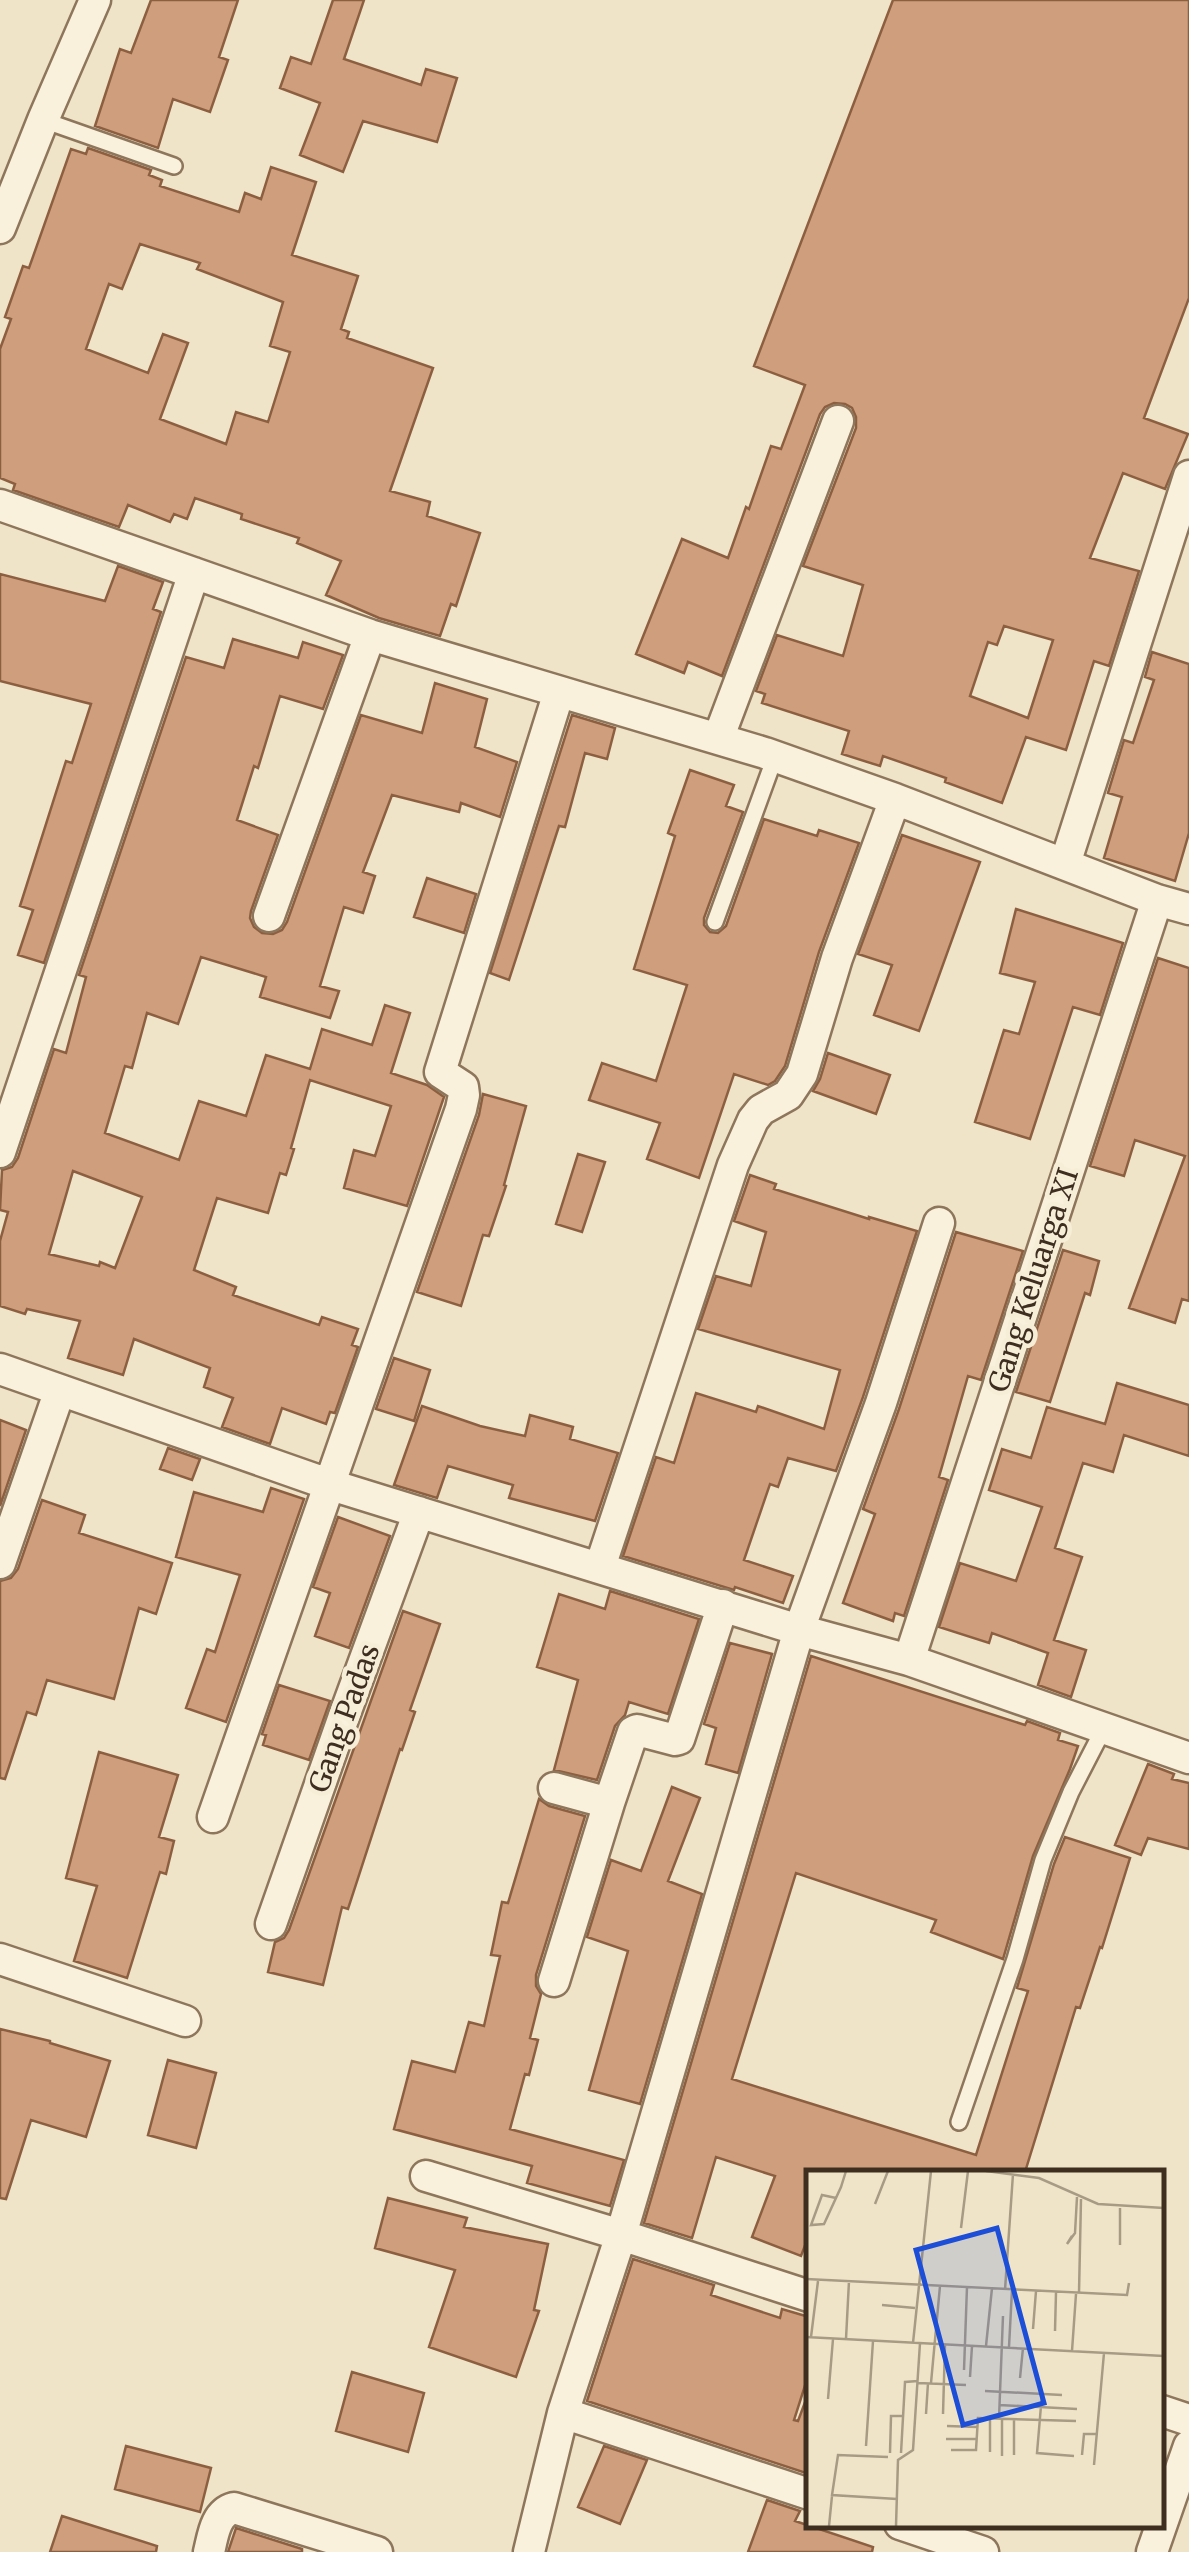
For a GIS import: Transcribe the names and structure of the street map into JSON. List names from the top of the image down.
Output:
{
  "streets": {
    "street": ["Gang Keluarga XI", "Gang Padas"]
  }
}
